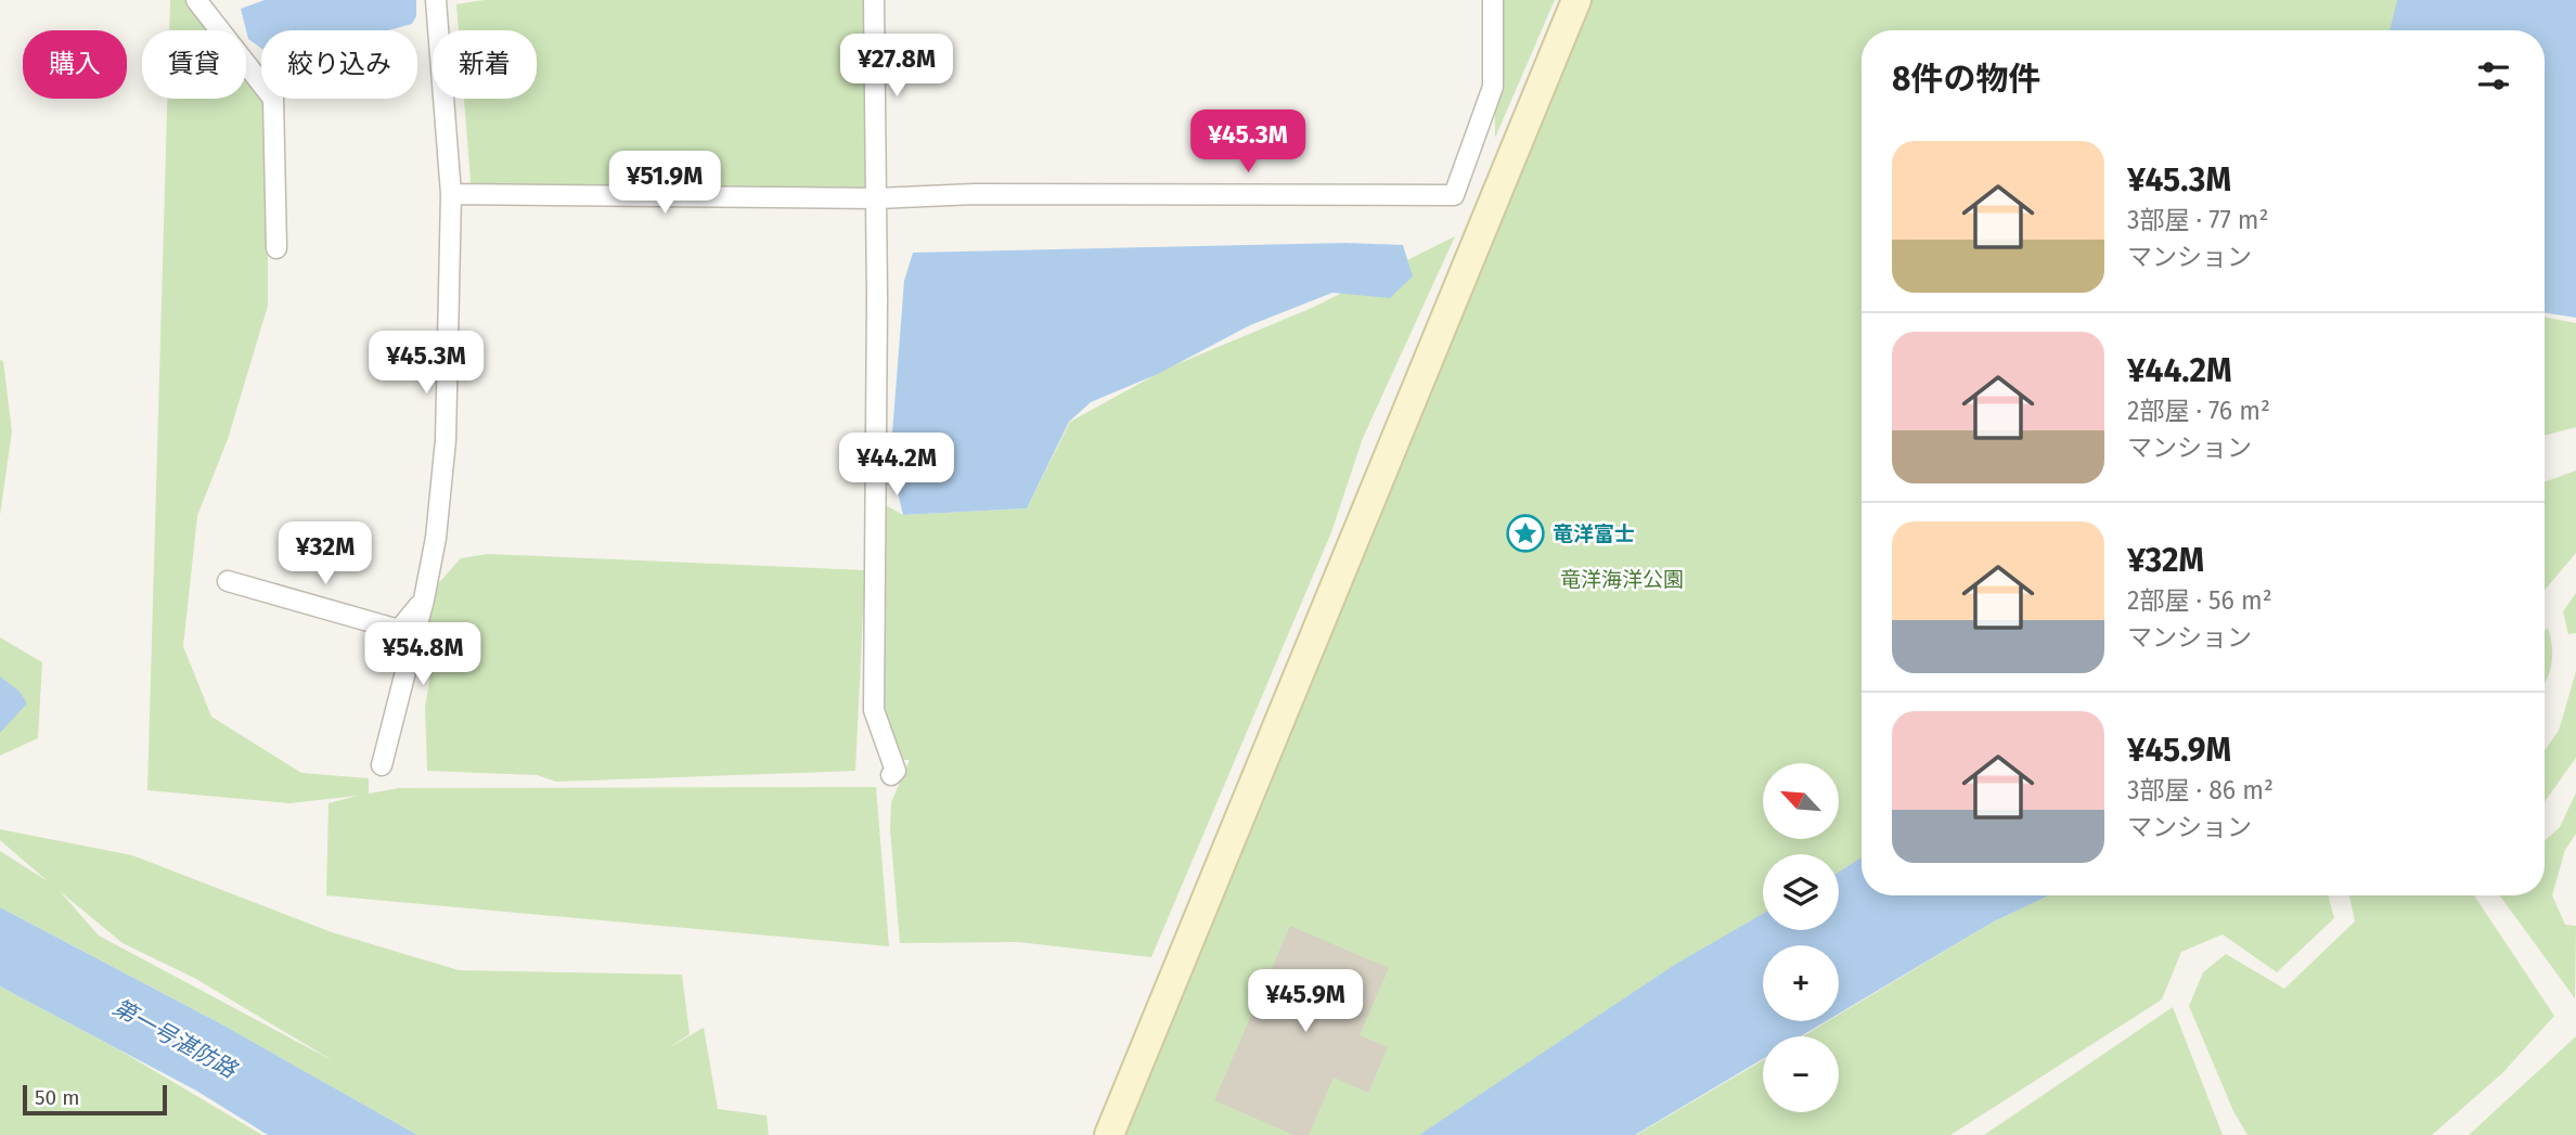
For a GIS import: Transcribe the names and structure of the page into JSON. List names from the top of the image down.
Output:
{
  "water": ["第一号湛防路"],
  "parks": ["竜洋海洋公園"],
  "places": {
    "place": ["竜洋富士"]
  },
  "scale_bar": "50 m",
  "north": "top left",
  "page": {
    "chip": [
      "購入",
      "賃貸",
      "絞り込み",
      "新着"
    ],
    "heading": "8件の物件",
    "price": [
      "¥27.8M",
      "¥45.3M",
      "¥51.9M",
      "¥45.3M",
      "¥44.2M",
      "¥32M",
      "¥54.8M",
      "¥45.9M"
    ],
    "list": [
      {
        "name": "¥45.3M",
        "note": "3部屋 · 77 m² · マンション"
      },
      {
        "name": "¥44.2M",
        "note": "2部屋 · 76 m² · マンション"
      },
      {
        "name": "¥32M",
        "note": "2部屋 · 56 m² · マンション"
      },
      {
        "name": "¥45.9M",
        "note": "3部屋 · 86 m² · マンション"
      }
    ],
    "map_buttons": ["+", "−"],
    "scale": "50 m"
  }
}
